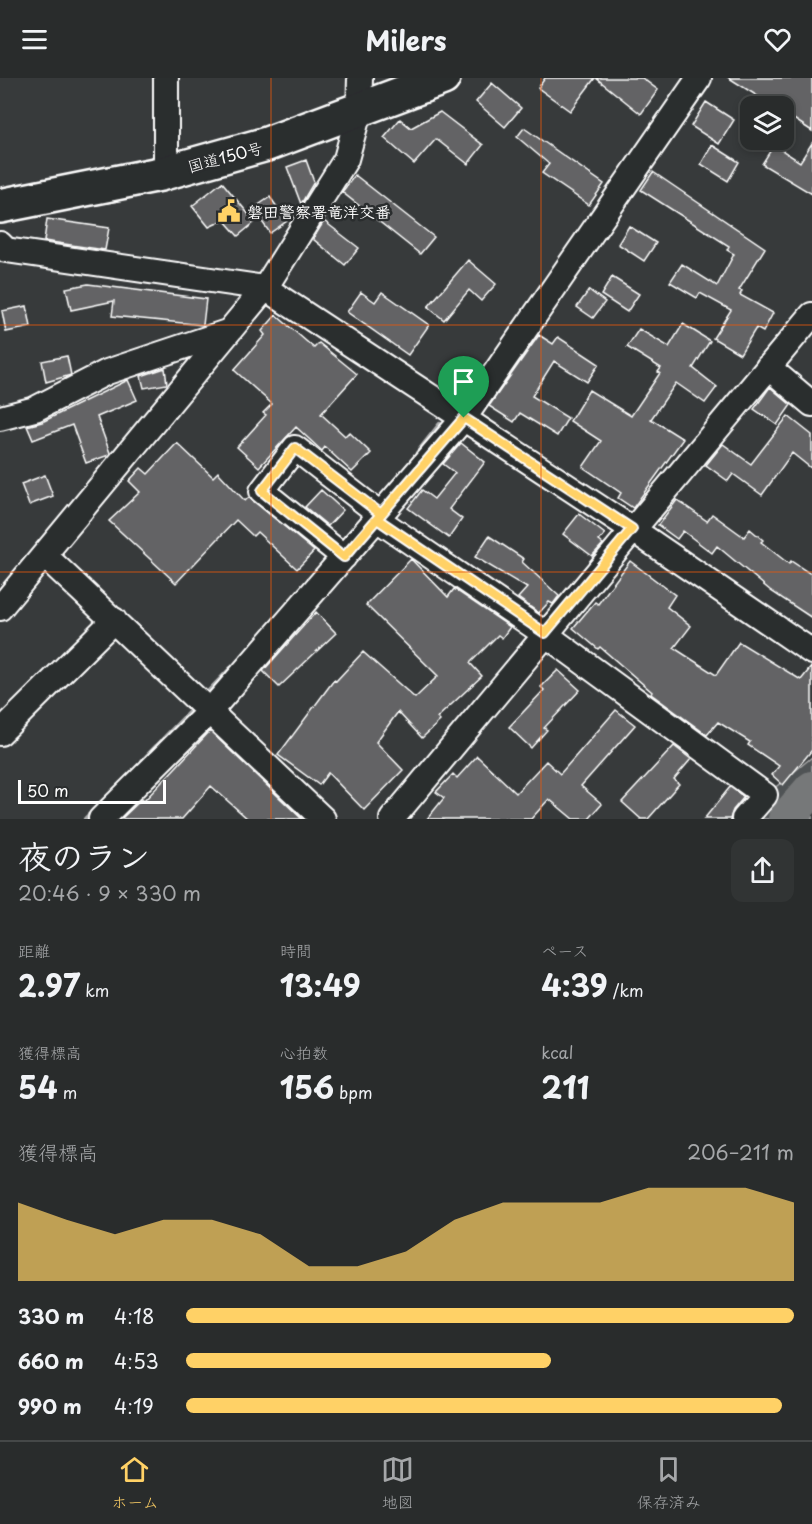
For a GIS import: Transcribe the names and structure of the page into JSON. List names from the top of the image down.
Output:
{
  "streets": {
    "highway": ["国道150号"]
  },
  "places": {
    "public building": ["磐田警察署竜洋交番"]
  },
  "scale_bar": "50 m",
  "page": {
    "header": "Milers",
    "scale": "50 m",
    "heading": ["夜のラン", "20:46 · 9 × 330 m"],
    "stats": [
      ["距離", "2.97 km"],
      ["時間", "13:49"],
      ["ペース", "4:39 /km"],
      ["獲得標高", "54 m"],
      ["心拍数", "156 bpm"],
      ["kcal", "211"]
    ],
    "chart": ["獲得標高", "206–211 m"],
    "list": [
      {
        "name": "330 m",
        "note": "4:18"
      },
      {
        "name": "660 m",
        "note": "4:53"
      },
      {
        "name": "990 m",
        "note": "4:19"
      }
    ],
    "tabs": ["ホーム", "地図", "保存済み"]
  }
}
